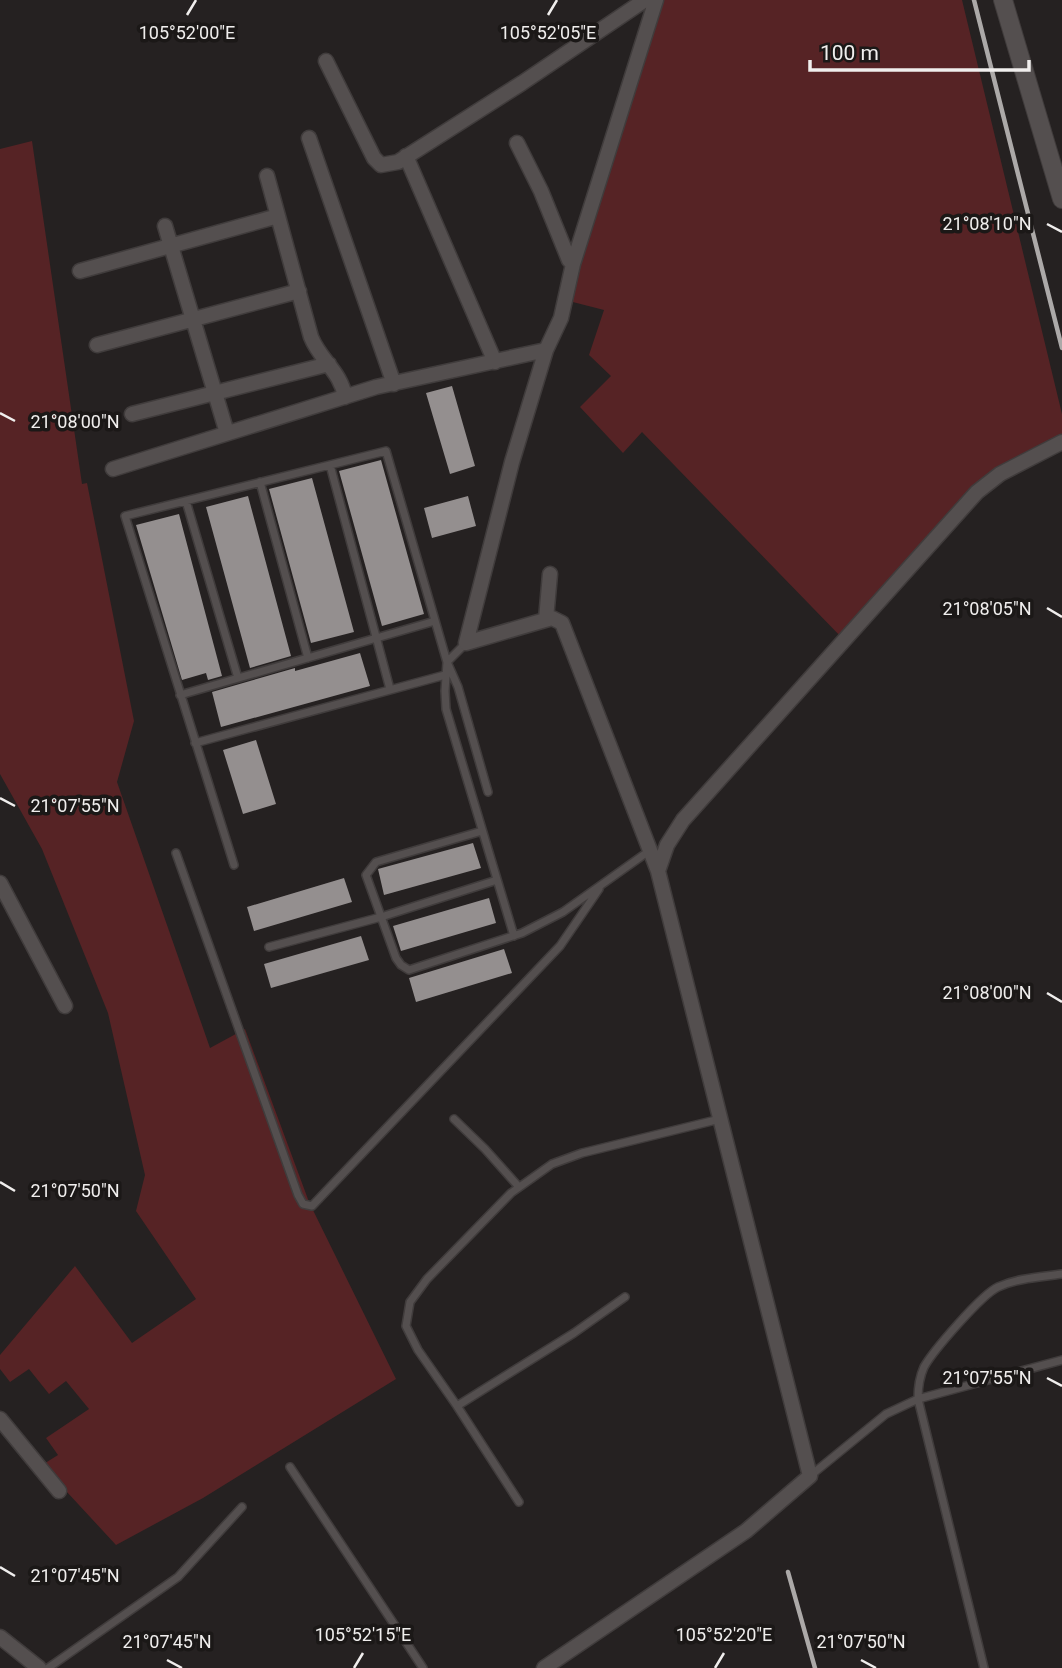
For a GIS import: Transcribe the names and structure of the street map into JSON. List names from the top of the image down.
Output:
{
  "scale_bar": "100 m",
  "coordinates": [
    "105°52'00\"E",
    "105°52'05\"E",
    "21°08'10\"N",
    "21°08'00\"N",
    "21°08'05\"N",
    "21°07'55\"N",
    "21°07'50\"N",
    "21°07'45\"N",
    "105°52'15\"E",
    "105°52'20\"E"
  ]
}
